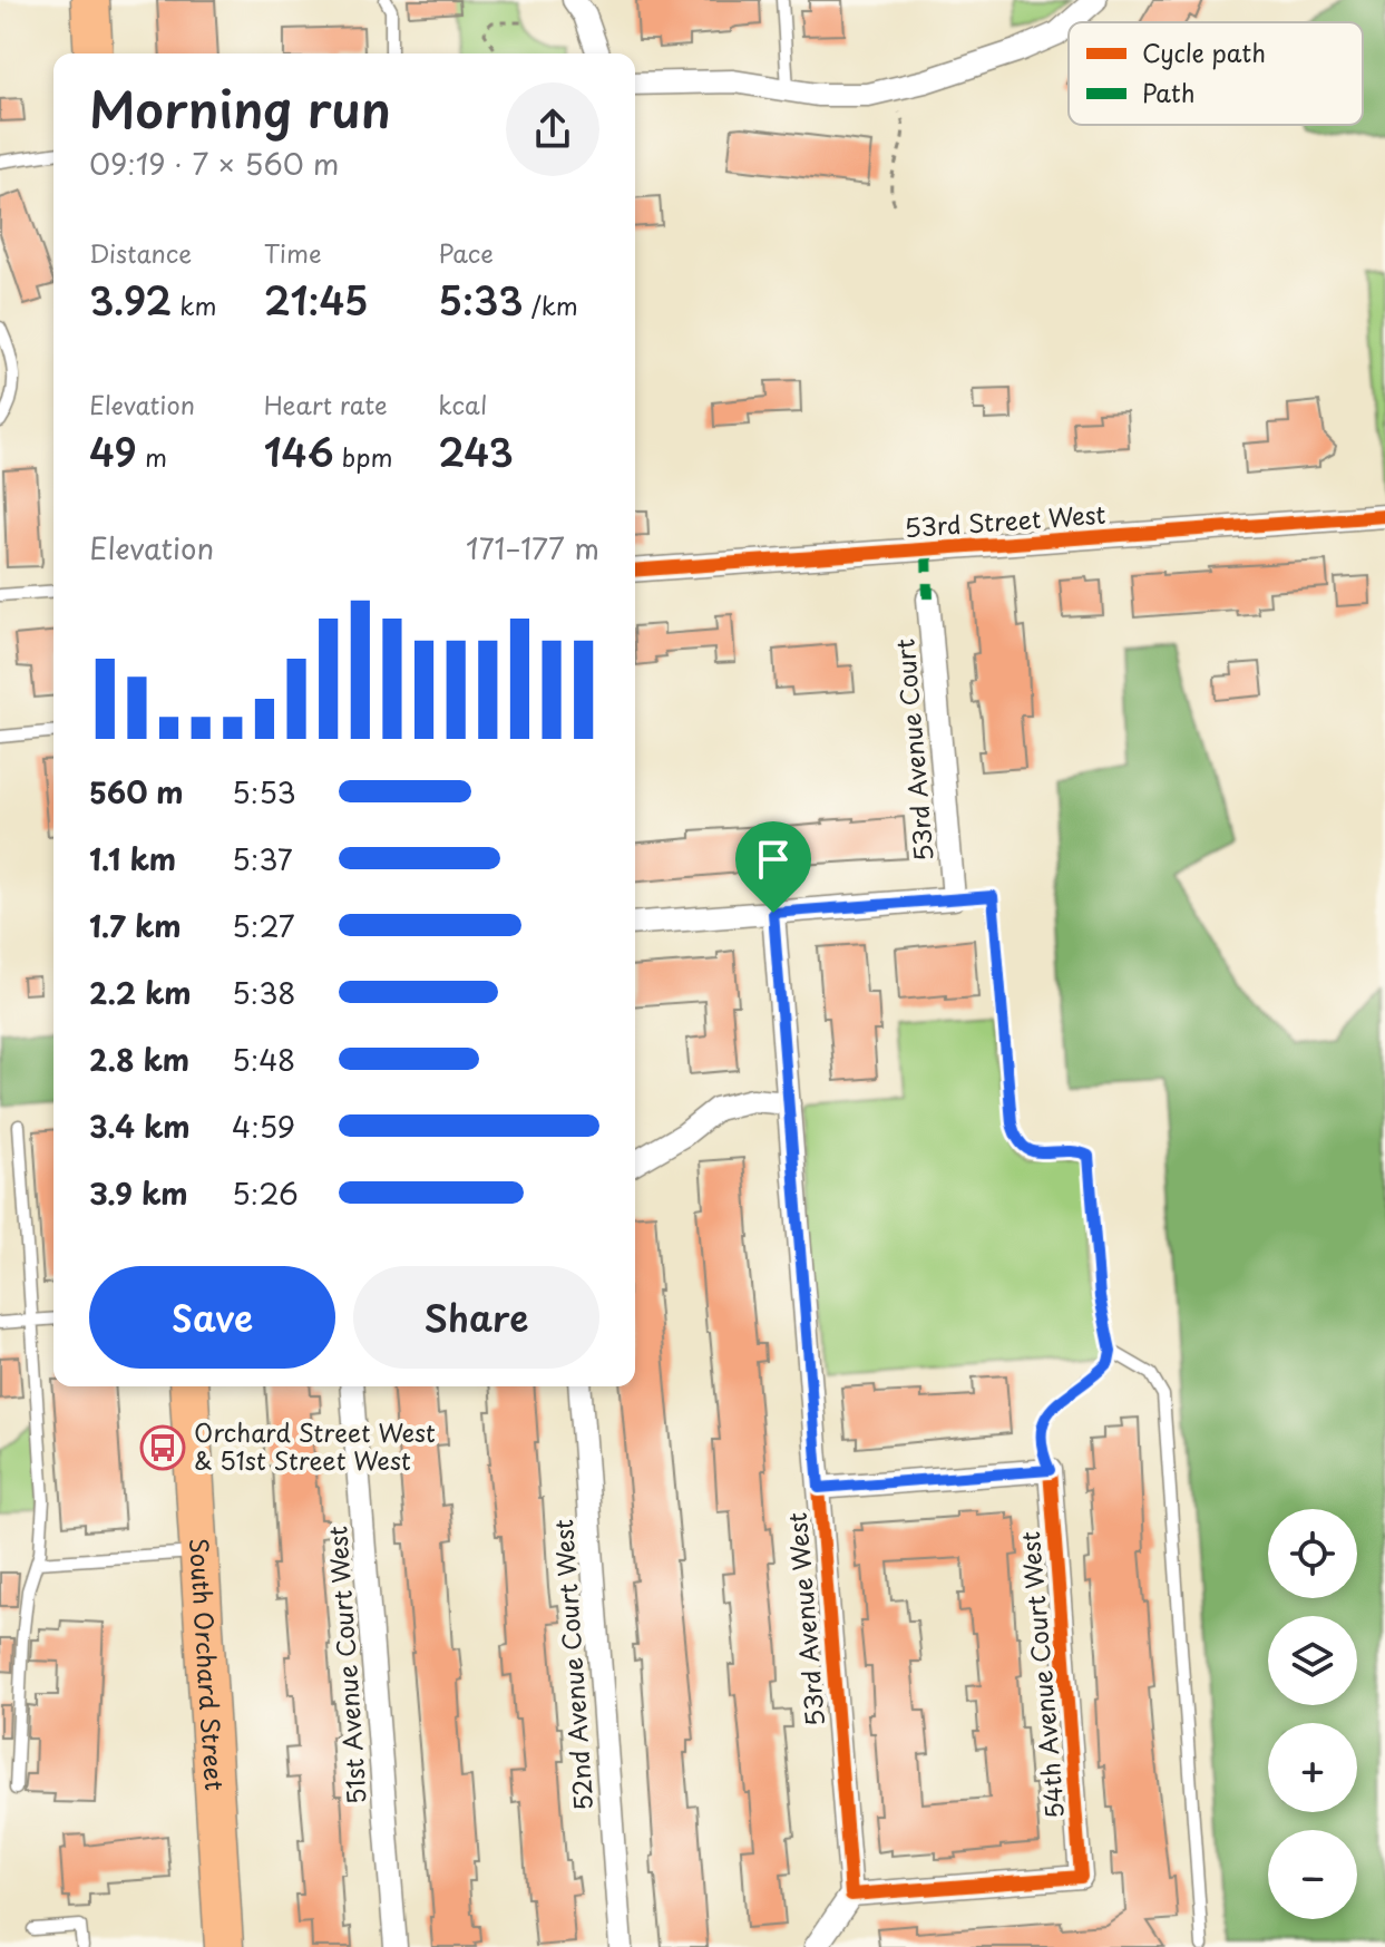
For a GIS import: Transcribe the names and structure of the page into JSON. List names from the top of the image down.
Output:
{
  "streets": {
    "main road": ["South Orchard Street"],
    "street": [
      "53rd Street West",
      "53rd Avenue Court",
      "53rd Avenue West",
      "51st Avenue Court West",
      "52nd Avenue Court West",
      "54th Avenue Court West"
    ]
  },
  "crossings": [
    ["53rd Avenue West", "54th Avenue Court West"]
  ],
  "places": {
    "bus stop": ["Orchard Street West & 51st Street West"]
  },
  "legend": ["Cycle path", "Path"],
  "page": {
    "heading": ["Morning run", "09:19 · 7 × 560 m"],
    "stats": [
      ["Distance", "3.92 km"],
      ["Time", "21:45"],
      ["Pace", "5:33 /km"],
      ["Elevation", "49 m"],
      ["Heart rate", "146 bpm"],
      ["kcal", "243"]
    ],
    "chart": ["Elevation", "171–177 m"],
    "list": [
      {
        "name": "560 m",
        "note": "5:53"
      },
      {
        "name": "1.1 km",
        "note": "5:37"
      },
      {
        "name": "1.7 km",
        "note": "5:27"
      },
      {
        "name": "2.2 km",
        "note": "5:38"
      },
      {
        "name": "2.8 km",
        "note": "5:48"
      },
      {
        "name": "3.4 km",
        "note": "4:59"
      },
      {
        "name": "3.9 km",
        "note": "5:26"
      }
    ],
    "buttons": ["Save", "Share"],
    "map_buttons": ["+", "−"]
  }
}
